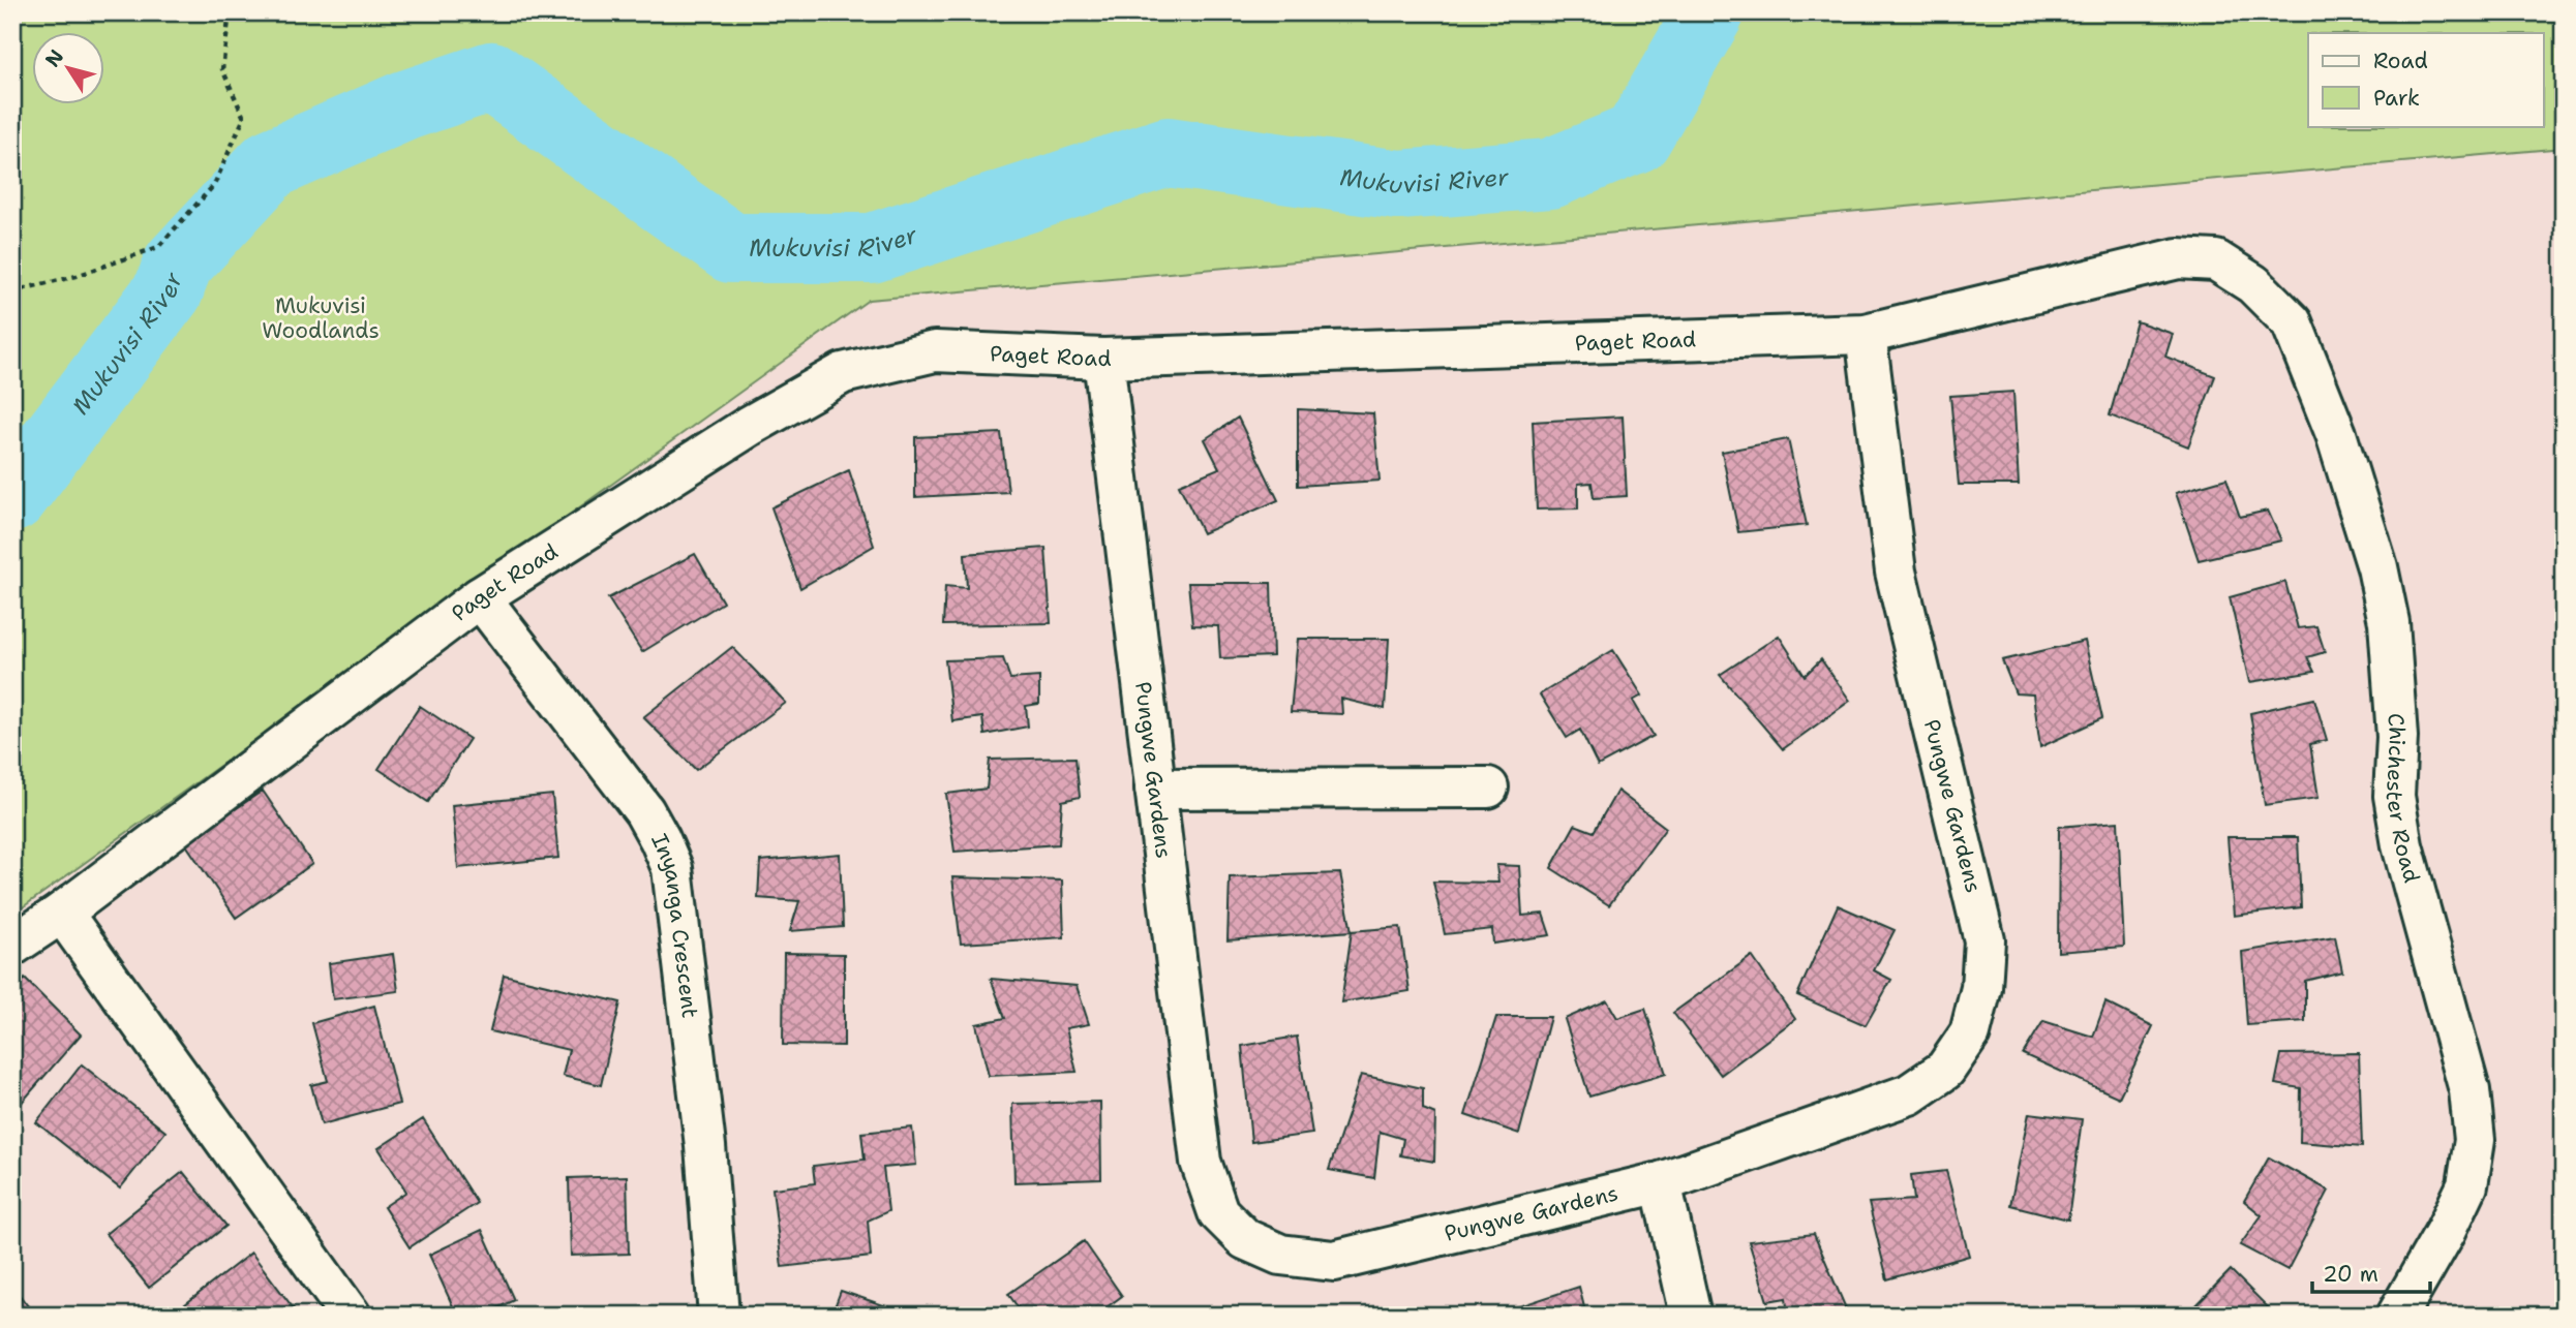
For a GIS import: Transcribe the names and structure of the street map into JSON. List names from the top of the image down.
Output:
{
  "streets": {
    "street": [
      "Paget Road",
      "Pungwe Gardens",
      "Chichester Road",
      "Inyanga Crescent"
    ]
  },
  "crossings": [
    ["Paget Road", "Pungwe Gardens"],
    ["Paget Road", "Chichester Road"],
    ["Paget Road", "Inyanga Crescent"]
  ],
  "water": ["Mukuvisi River"],
  "parks": ["Mukuvisi Woodlands"],
  "legend": ["Road", "Park"],
  "scale_bar": "20 m",
  "north": "top left"
}
